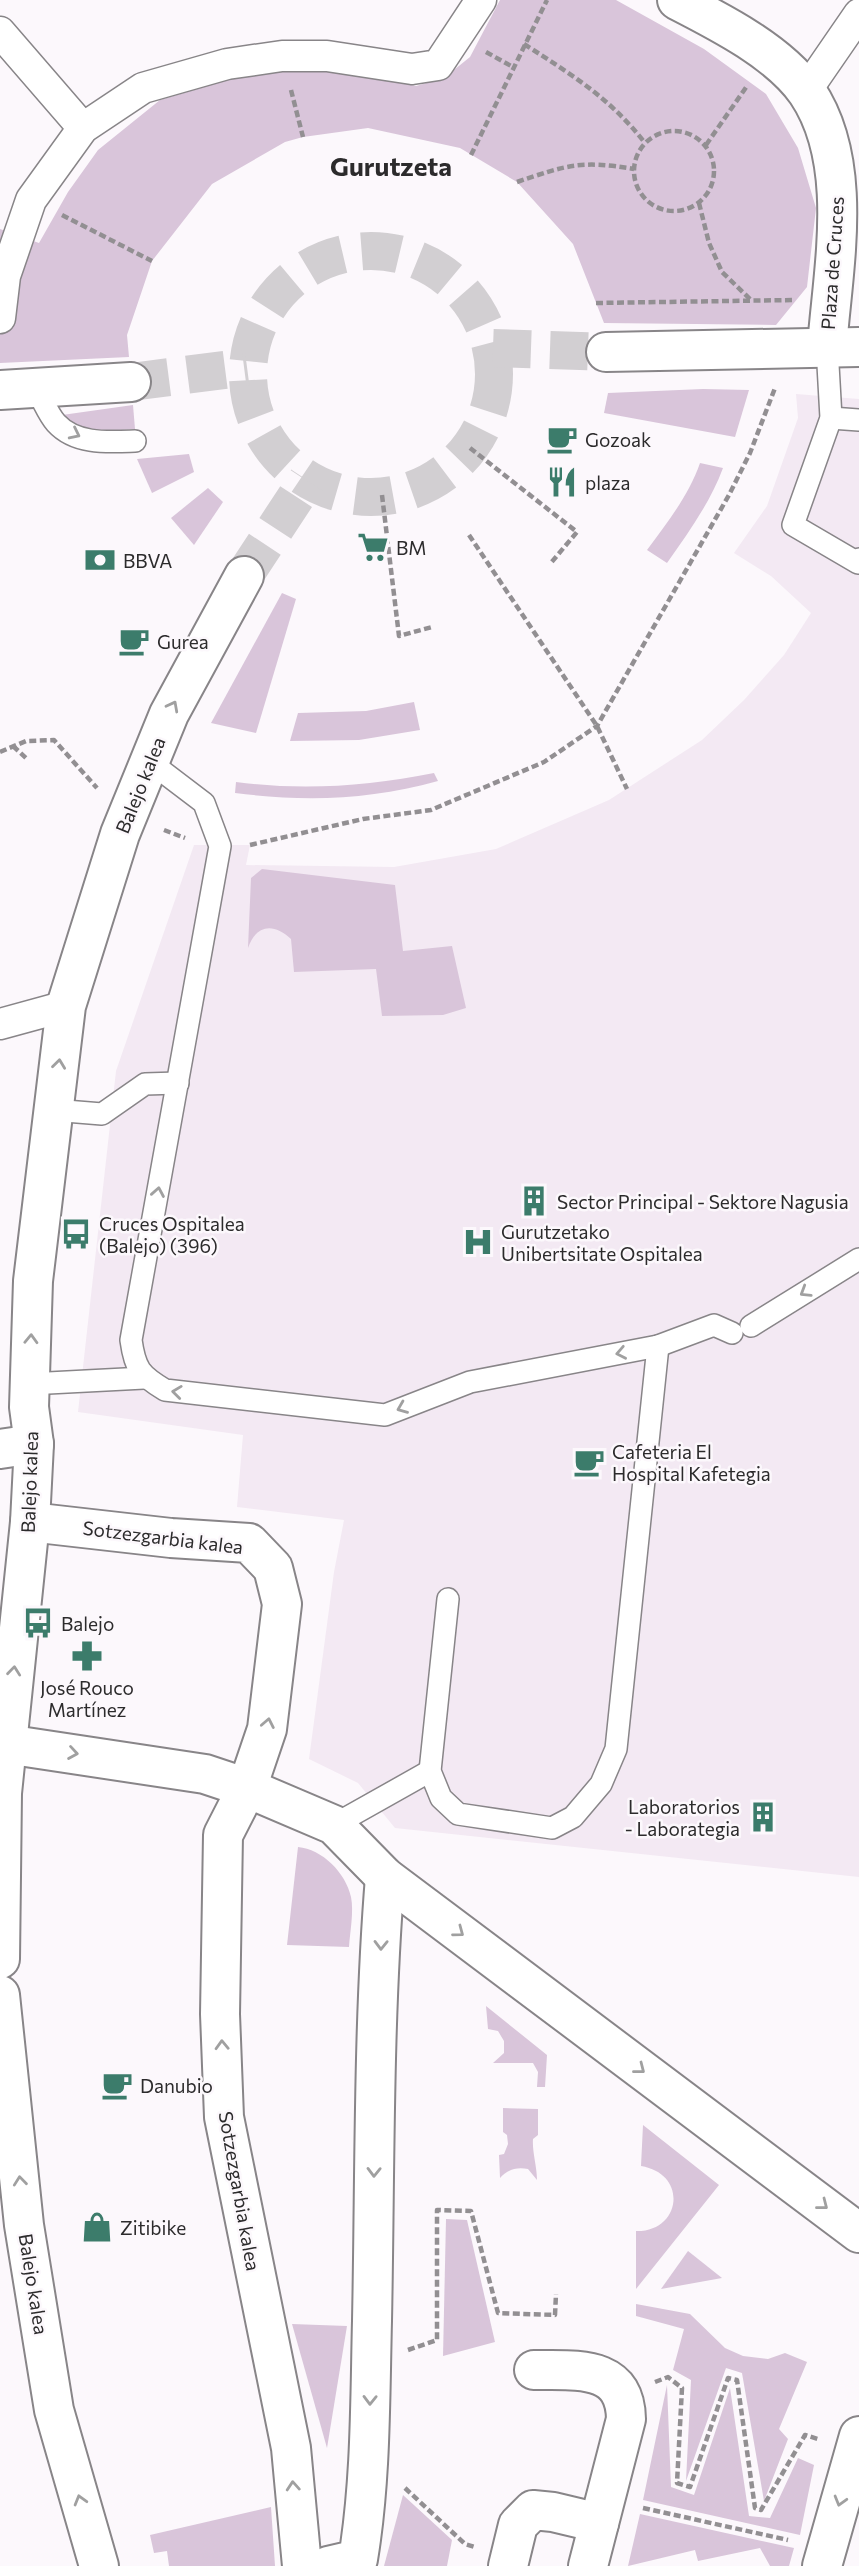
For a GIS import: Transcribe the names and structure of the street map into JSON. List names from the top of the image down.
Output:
{
  "streets": {
    "street": ["Plaza de Cruces", "Balejo kalea", "Sotzezgarbia kalea"]
  },
  "crossings": [
    ["Balejo kalea", "Sotzezgarbia kalea"]
  ],
  "one_way": ["Balejo kalea"],
  "districts": ["Gurutzeta"],
  "places": {
    "cafe": [
      "Gozoak",
      "Gurea",
      "Cafeteria El Hospital Kafetegia",
      "Danubio"
    ],
    "restaurant": ["plaza"],
    "supermarket": ["BM"],
    "bank": ["BBVA"],
    "building": ["Sector Principal - Sektore Nagusia", "Laboratorios - Laborategia"],
    "bus stop": ["Cruces Ospitalea (Balejo) (396)", "Balejo"],
    "hospital": ["Gurutzetako Unibertsitate Ospitalea"],
    "pharmacy": ["José Rouco Martínez"],
    "shop": ["Zitibike"]
  }
}
